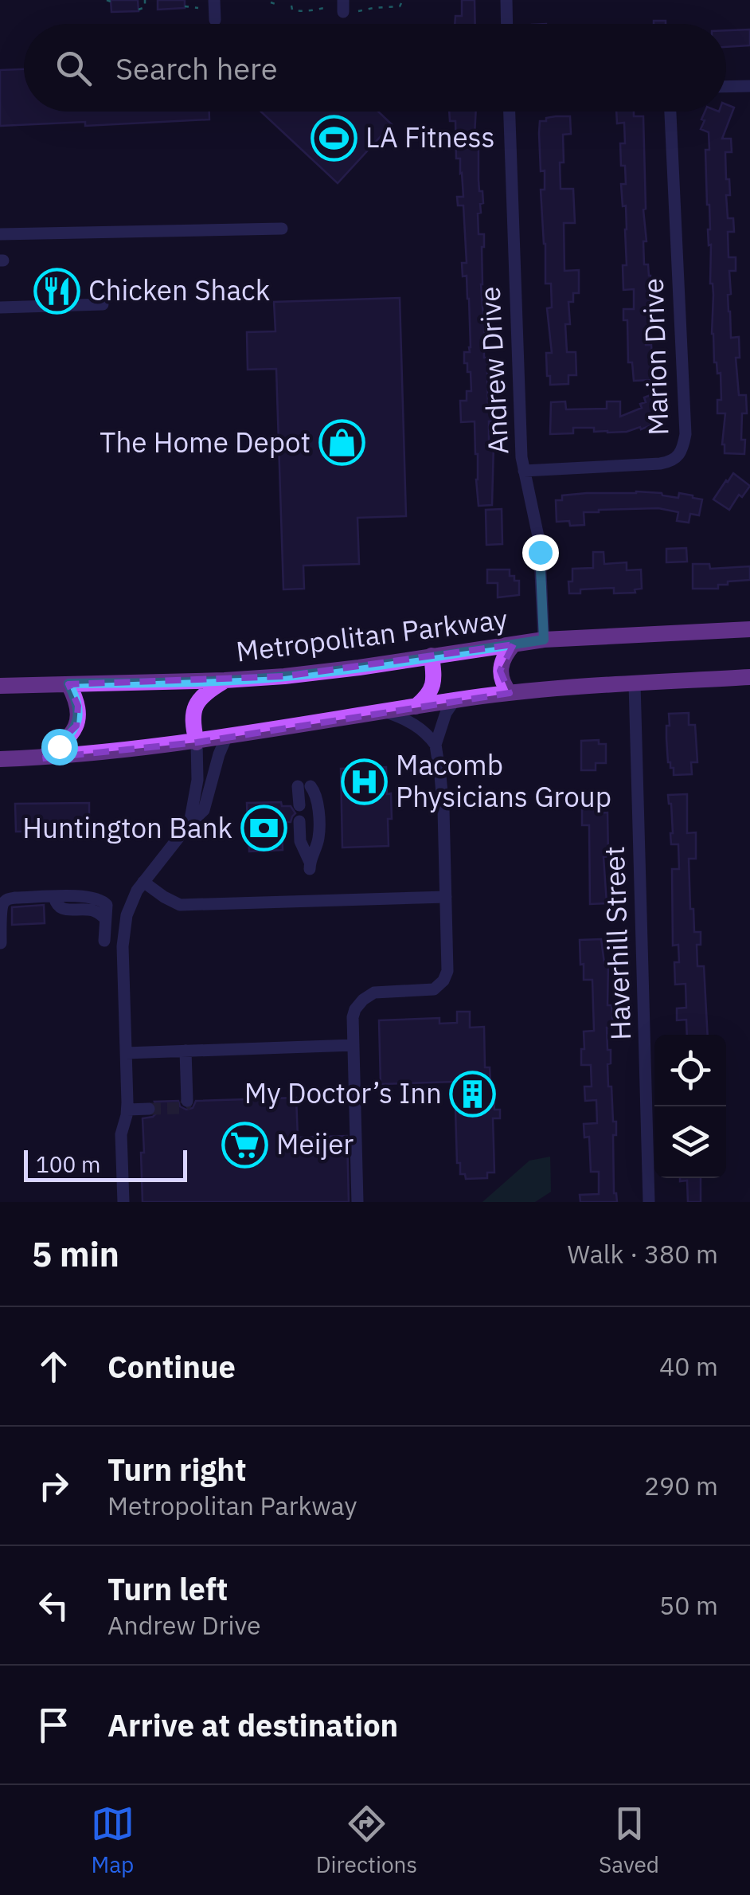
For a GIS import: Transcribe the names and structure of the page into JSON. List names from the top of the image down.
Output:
{
  "streets": {
    "main road": ["Metropolitan Parkway"],
    "street": ["Marion Drive", "Andrew Drive", "Haverhill Street"]
  },
  "crossings": [
    ["Marion Drive", "Andrew Drive"],
    ["Andrew Drive", "Metropolitan Parkway"]
  ],
  "places": {
    "sports": ["LA Fitness"],
    "restaurant": ["Chicken Shack"],
    "shop": ["The Home Depot"],
    "hospital": ["Macomb Physicians Group"],
    "bank": ["Huntington Bank"],
    "building": ["My Doctor’s Inn"],
    "supermarket": ["Meijer"]
  },
  "scale_bar": "100 m",
  "page": {
    "search": "Search here",
    "scale": "100 m",
    "heading": ["5 min", "Walk · 380 m"],
    "list": [
      ["Continue", "40 m"],
      ["Turn right", "Metropolitan Parkway", "290 m"],
      ["Turn left", "Andrew Drive", "50 m"],
      "Arrive at destination"
    ],
    "nav": ["Map", "Directions", "Saved"]
  }
}
